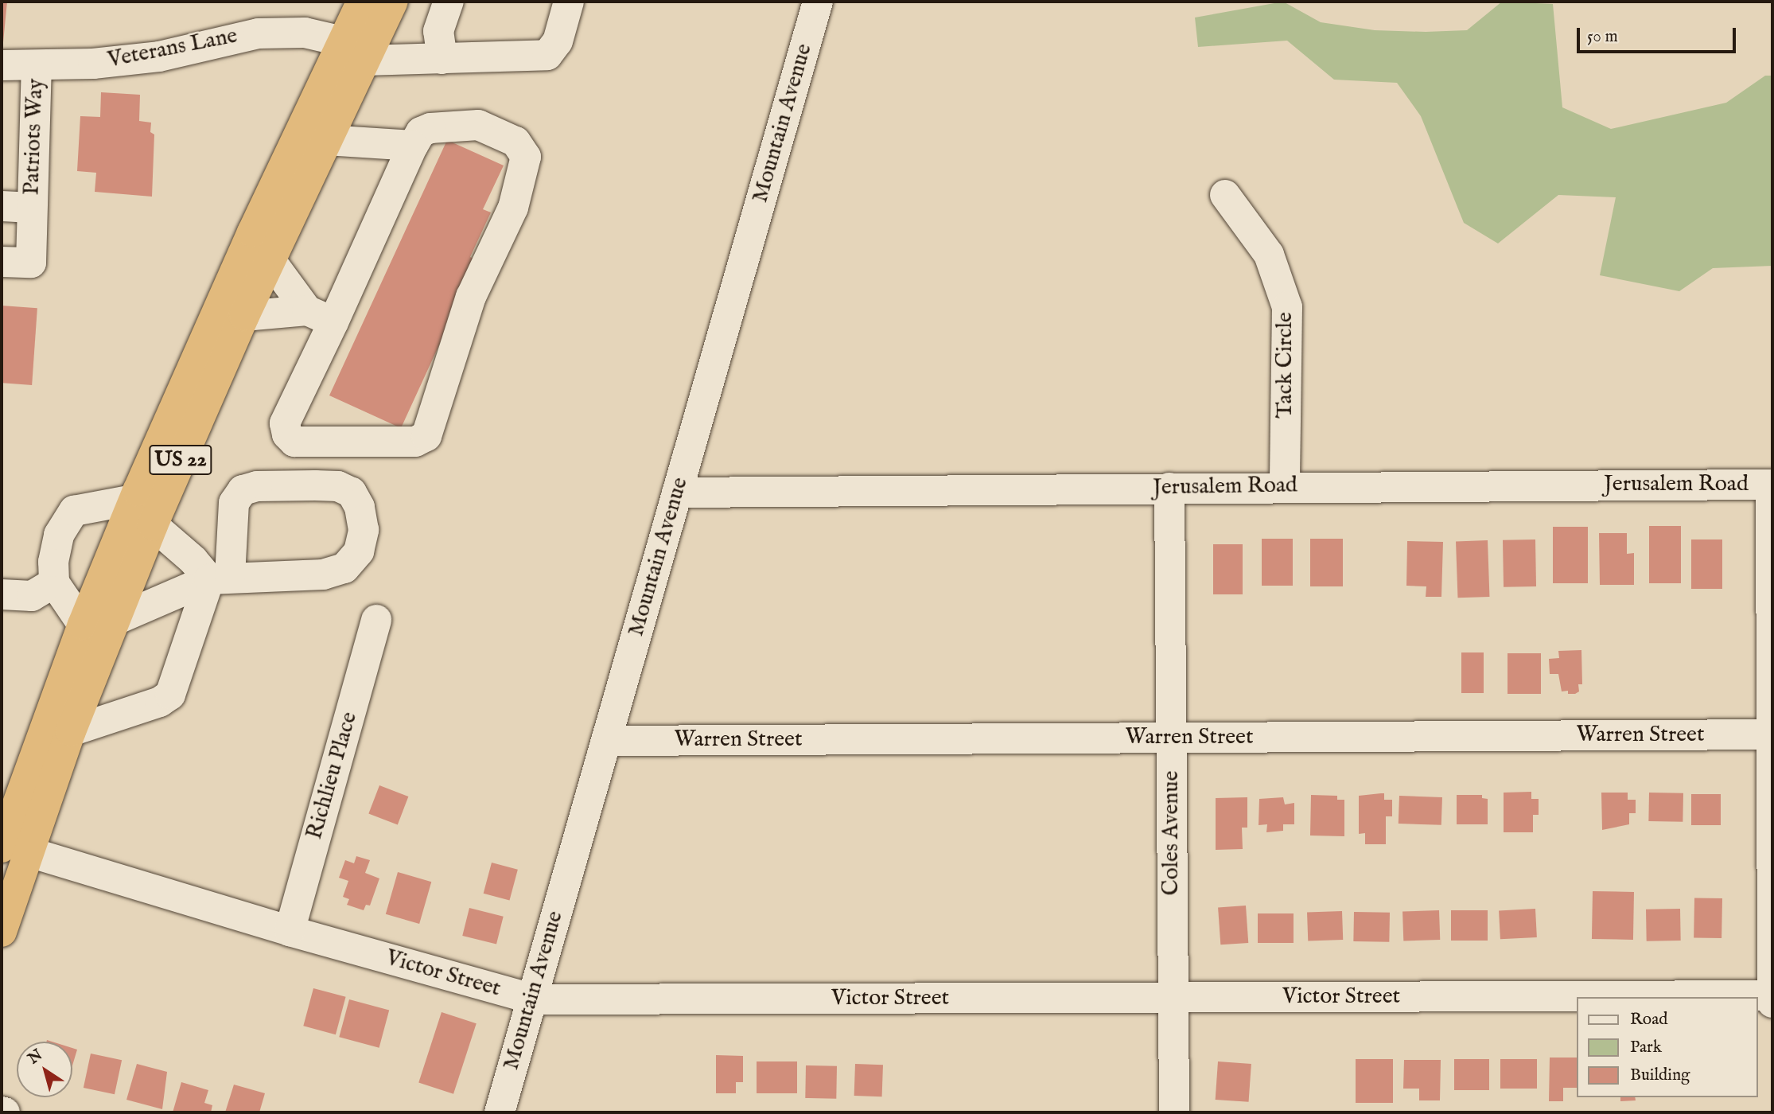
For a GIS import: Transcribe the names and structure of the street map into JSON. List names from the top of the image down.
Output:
{
  "streets": {
    "highway": ["US 22"],
    "street": [
      "Veterans Lane",
      "Mountain Avenue",
      "Patriots Way",
      "Tack Circle",
      "Jerusalem Road",
      "Warren Street",
      "Richlieu Place",
      "Coles Avenue",
      "Victor Street"
    ]
  },
  "crossings": [
    ["Veterans Lane", "Patriots Way"],
    ["Veterans Lane", "US 22"],
    ["Mountain Avenue", "Jerusalem Road"],
    ["Mountain Avenue", "Warren Street"],
    ["Mountain Avenue", "Victor Street"],
    ["Tack Circle", "Jerusalem Road"],
    ["US 22", "Victor Street"],
    ["Jerusalem Road", "Coles Avenue"],
    ["Warren Street", "Coles Avenue"],
    ["Richlieu Place", "Victor Street"],
    ["Coles Avenue", "Victor Street"]
  ],
  "legend": ["Road", "Park", "Building"],
  "scale_bar": "50 m",
  "north": "top left"
}
